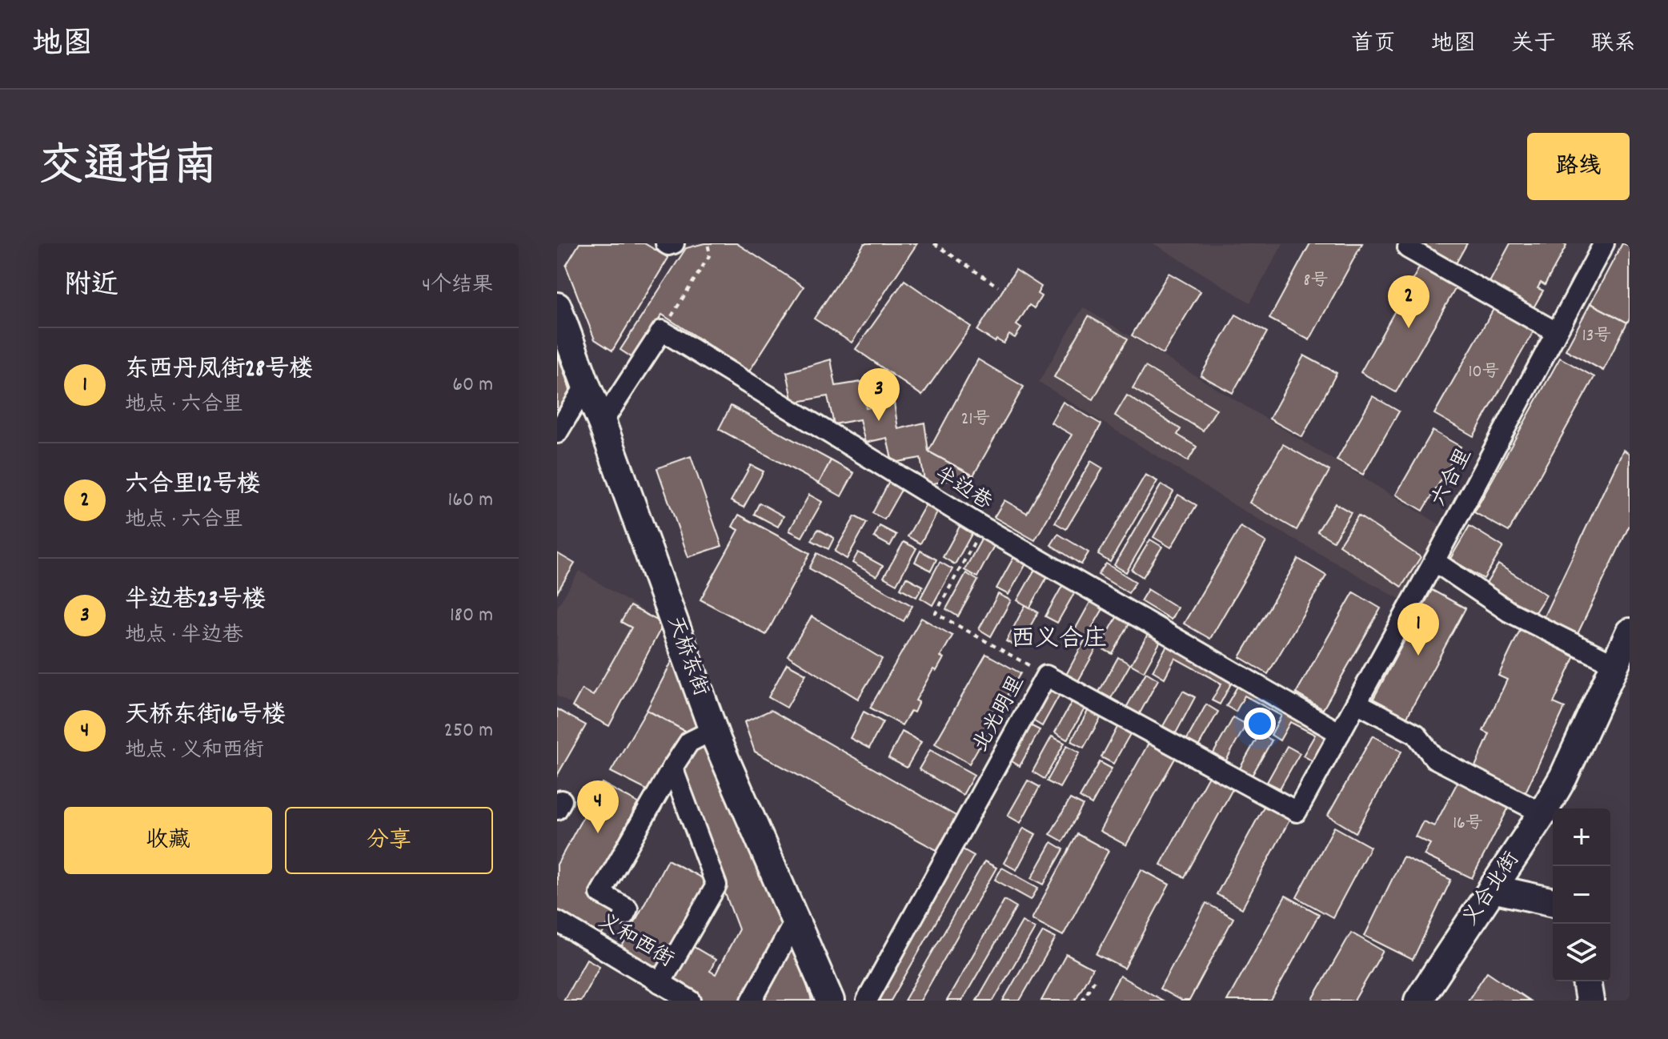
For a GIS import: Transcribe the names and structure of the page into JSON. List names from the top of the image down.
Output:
{
  "streets": {
    "street": [
      "六合里",
      "半边巷",
      "天桥东街",
      "北光明里",
      "义合北街",
      "义和西街"
    ]
  },
  "crossings": [
    ["六合里", "半边巷"],
    ["六合里", "北光明里"],
    ["半边巷", "北光明里"]
  ],
  "districts": ["西义合庄"],
  "house_numbers": [
    "8号",
    "13号",
    "10号",
    "21号",
    "16号"
  ],
  "page": {
    "header": "地图",
    "nav": [
      "首页",
      "地图",
      "关于",
      "联系"
    ],
    "title": "交通指南",
    "buttons": [
      "路线",
      ["收藏", "分享"]
    ],
    "heading": ["附近", "4个结果"],
    "pins": [
      "2",
      "3",
      "1",
      "4"
    ],
    "list": [
      {
        "mark": "1",
        "name": "东西丹凤街28号楼",
        "note": "地点 · 六合里",
        "value": "60 m"
      },
      {
        "mark": "2",
        "name": "六合里12号楼",
        "note": "地点 · 六合里",
        "value": "160 m"
      },
      {
        "mark": "3",
        "name": "半边巷23号楼",
        "note": "地点 · 半边巷",
        "value": "180 m"
      },
      {
        "mark": "4",
        "name": "天桥东街16号楼",
        "note": "地点 · 义和西街",
        "value": "250 m"
      }
    ],
    "map_buttons": ["+", "−"]
  }
}
